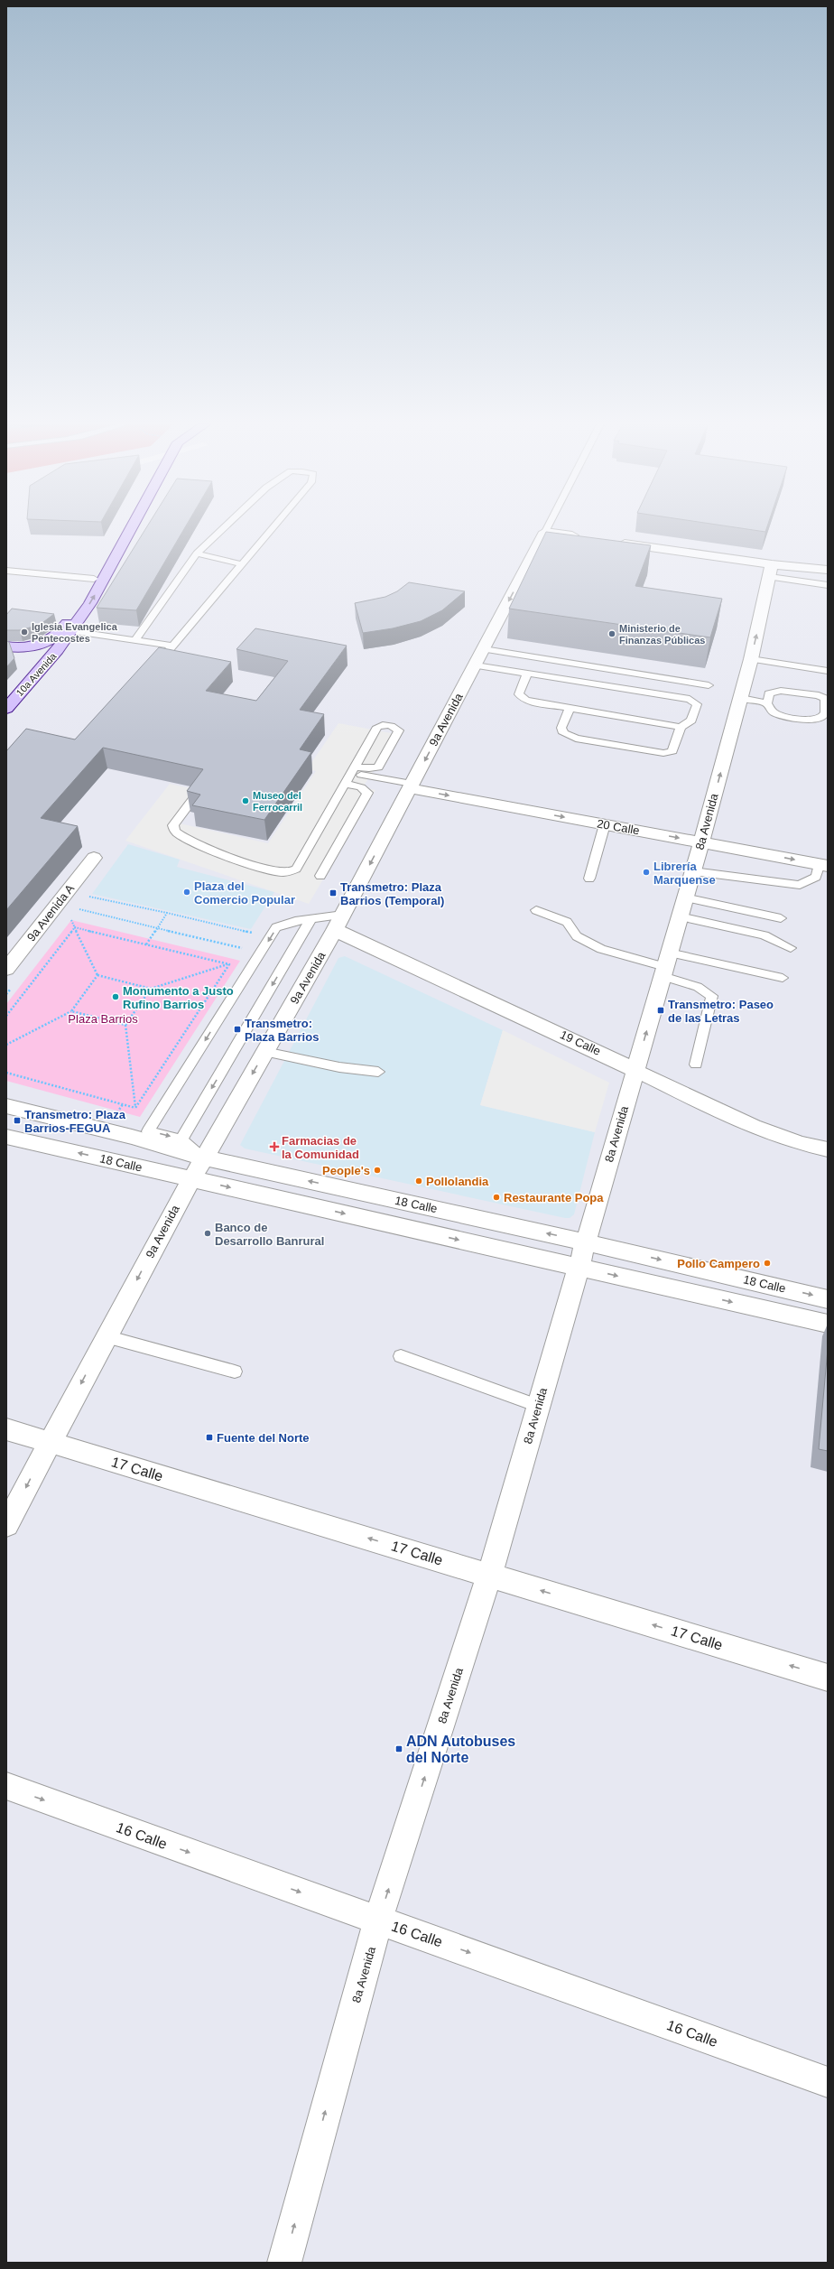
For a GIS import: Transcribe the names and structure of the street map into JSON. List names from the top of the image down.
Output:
{
  "streets": {
    "main road": ["10a Avenida"],
    "street": [
      "9a Avenida",
      "8a Avenida",
      "20 Calle",
      "9a Avenida A",
      "19 Calle",
      "18 Calle",
      "17 Calle",
      "16 Calle"
    ]
  },
  "crossings": [
    ["9a Avenida", "20 Calle"],
    ["9a Avenida", "19 Calle"],
    ["9a Avenida", "18 Calle"],
    ["9a Avenida", "17 Calle"],
    ["8a Avenida", "20 Calle"],
    ["8a Avenida", "19 Calle"],
    ["8a Avenida", "18 Calle"],
    ["8a Avenida", "17 Calle"],
    ["8a Avenida", "16 Calle"]
  ],
  "one_way": [
    "9a Avenida",
    "8a Avenida",
    "20 Calle",
    "17 Calle",
    "16 Calle"
  ],
  "parks": ["Plaza Barrios"],
  "places": {
    "other": [
      "Iglesia Evangelica Pentecostes",
      "Ministerio de Finanzas Públicas",
      "Museo del Ferrocarril",
      "Librería Marquense",
      "Plaza del Comercio Popular",
      "Monumento a Justo Rufino Barrios",
      "People's",
      "Pollolandia",
      "Restaurante Popa",
      "Banco de Desarrollo Banrural",
      "Pollo Campero"
    ],
    "transit": [
      "Transmetro: Plaza Barrios (Temporal)",
      "Transmetro: Paseo de las Letras",
      "Transmetro: Plaza Barrios",
      "Transmetro: Plaza Barrios-FEGUA",
      "Fuente del Norte",
      "ADN Autobuses del Norte"
    ],
    "health": ["Farmacias de la Comunidad"]
  }
}
